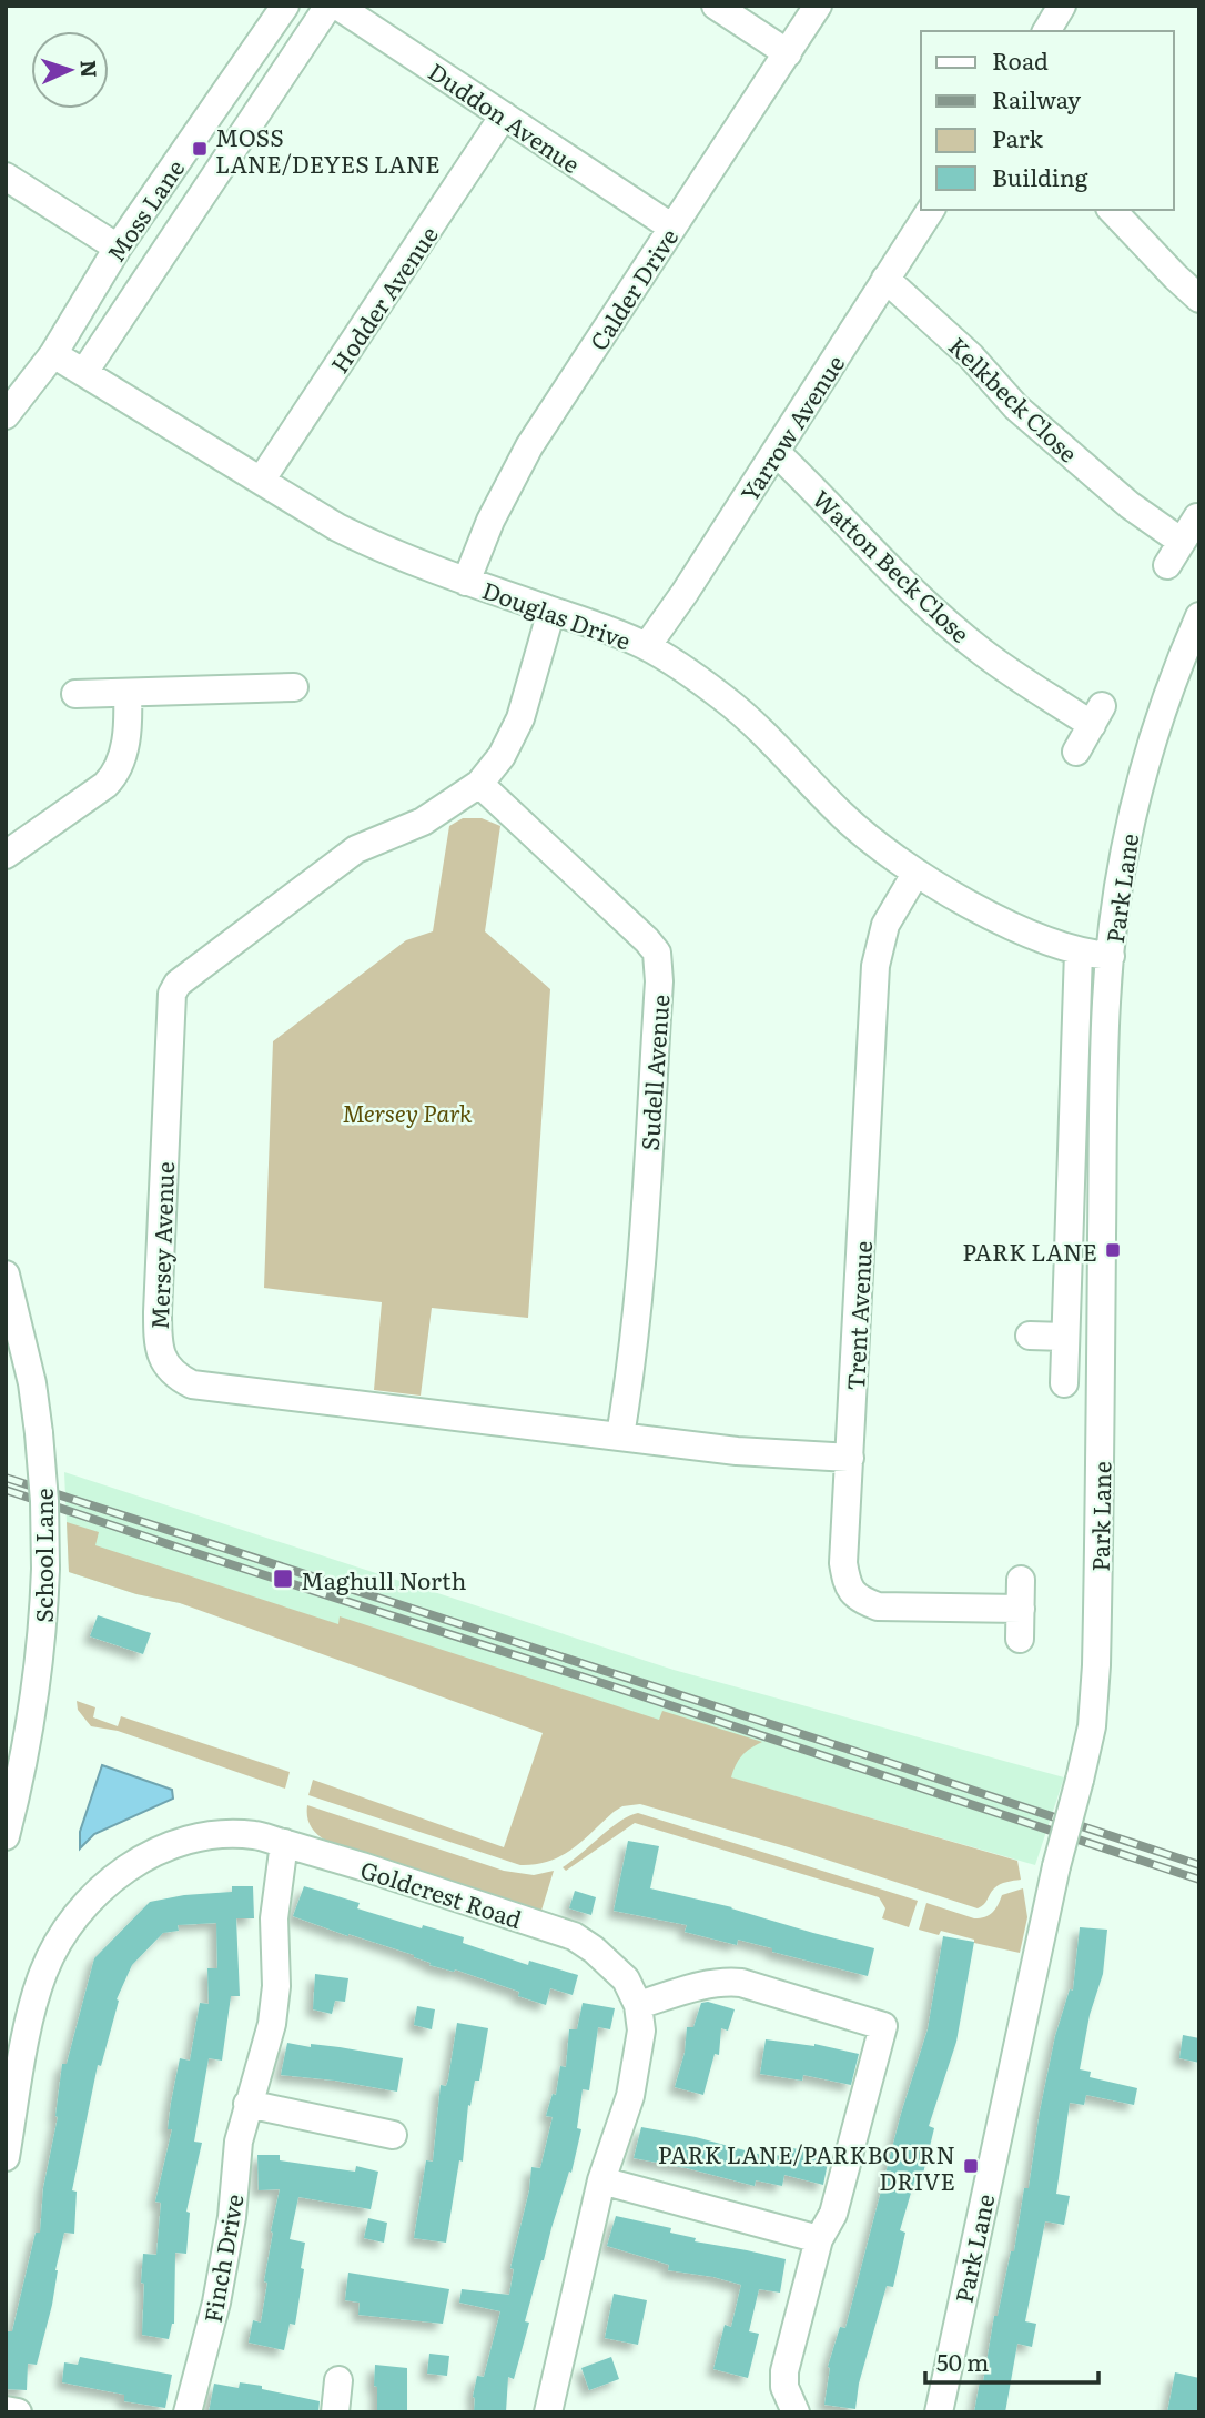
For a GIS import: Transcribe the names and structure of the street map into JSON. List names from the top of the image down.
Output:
{
  "streets": {
    "street": [
      "Duddon Avenue",
      "Moss Lane",
      "Calder Drive",
      "Hodder Avenue",
      "Kelkbeck Close",
      "Yarrow Avenue",
      "Watton Beck Close",
      "Douglas Drive",
      "Park Lane",
      "Sudell Avenue",
      "Mersey Avenue",
      "Trent Avenue",
      "School Lane",
      "Goldcrest Road",
      "Finch Drive"
    ]
  },
  "crossings": [
    ["Duddon Avenue", "Calder Drive"],
    ["Duddon Avenue", "Hodder Avenue"],
    ["Moss Lane", "Douglas Drive"],
    ["Calder Drive", "Douglas Drive"],
    ["Hodder Avenue", "Douglas Drive"],
    ["Kelkbeck Close", "Yarrow Avenue"],
    ["Yarrow Avenue", "Watton Beck Close"],
    ["Yarrow Avenue", "Douglas Drive"],
    ["Douglas Drive", "Park Lane"],
    ["Douglas Drive", "Mersey Avenue"],
    ["Douglas Drive", "Trent Avenue"],
    ["Sudell Avenue", "Mersey Avenue"],
    ["Mersey Avenue", "Trent Avenue"],
    ["Goldcrest Road", "Finch Drive"]
  ],
  "parks": ["Mersey Park"],
  "places": {
    "transit": [
      "MOSS LANE/DEYES LANE",
      "PARK LANE",
      "Maghull North",
      "PARK LANE/PARKBOURN DRIVE"
    ]
  },
  "legend": [
    "Road",
    "Railway",
    "Park",
    "Building"
  ],
  "scale_bar": "50 m",
  "north": "right"
}
